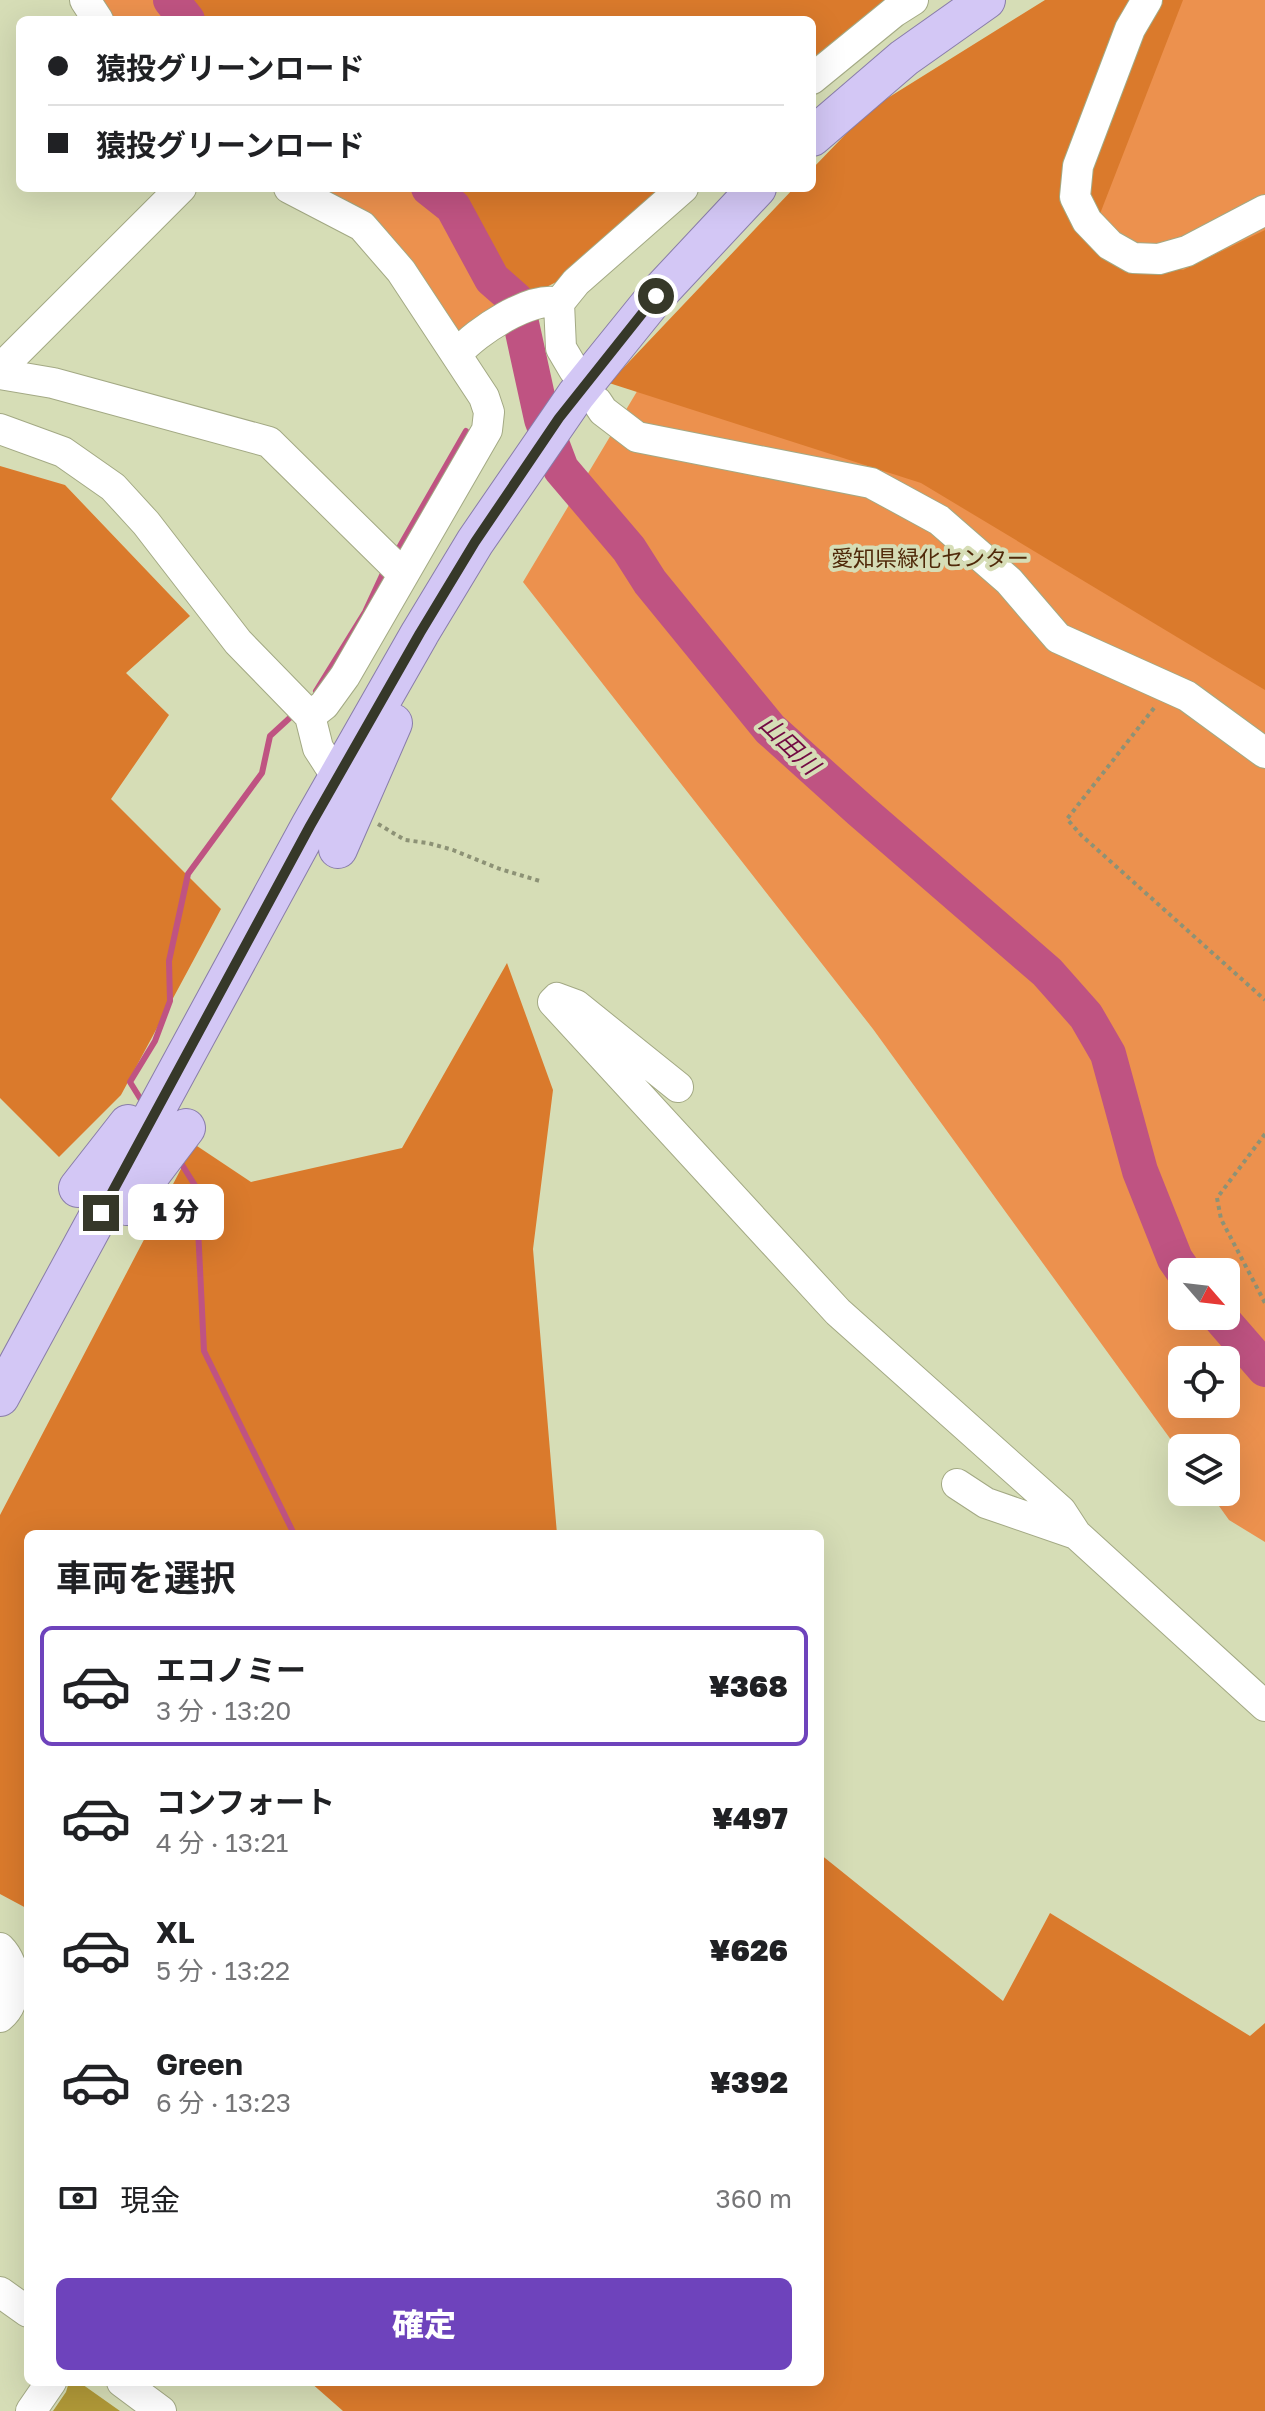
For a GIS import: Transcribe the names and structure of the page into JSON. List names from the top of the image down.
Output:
{
  "water": ["山田川"],
  "parks": ["愛知県緑化センター"],
  "north": "bottom right",
  "page": {
    "banner": ["猿投グリーンロード", "猿投グリーンロード"],
    "bubble": "1 分",
    "heading": "車両を選択",
    "list": [
      {
        "name": "エコノミー",
        "note": "3 分 · 13:20",
        "value": "¥368"
      },
      {
        "name": "コンフォート",
        "note": "4 分 · 13:21",
        "value": "¥497"
      },
      {
        "name": "XL",
        "note": "5 分 · 13:22",
        "value": "¥626"
      },
      {
        "name": "Green",
        "note": "6 分 · 13:23",
        "value": "¥392"
      }
    ],
    "pay": ["現金", "360 m"],
    "buttons": "確定"
  }
}
